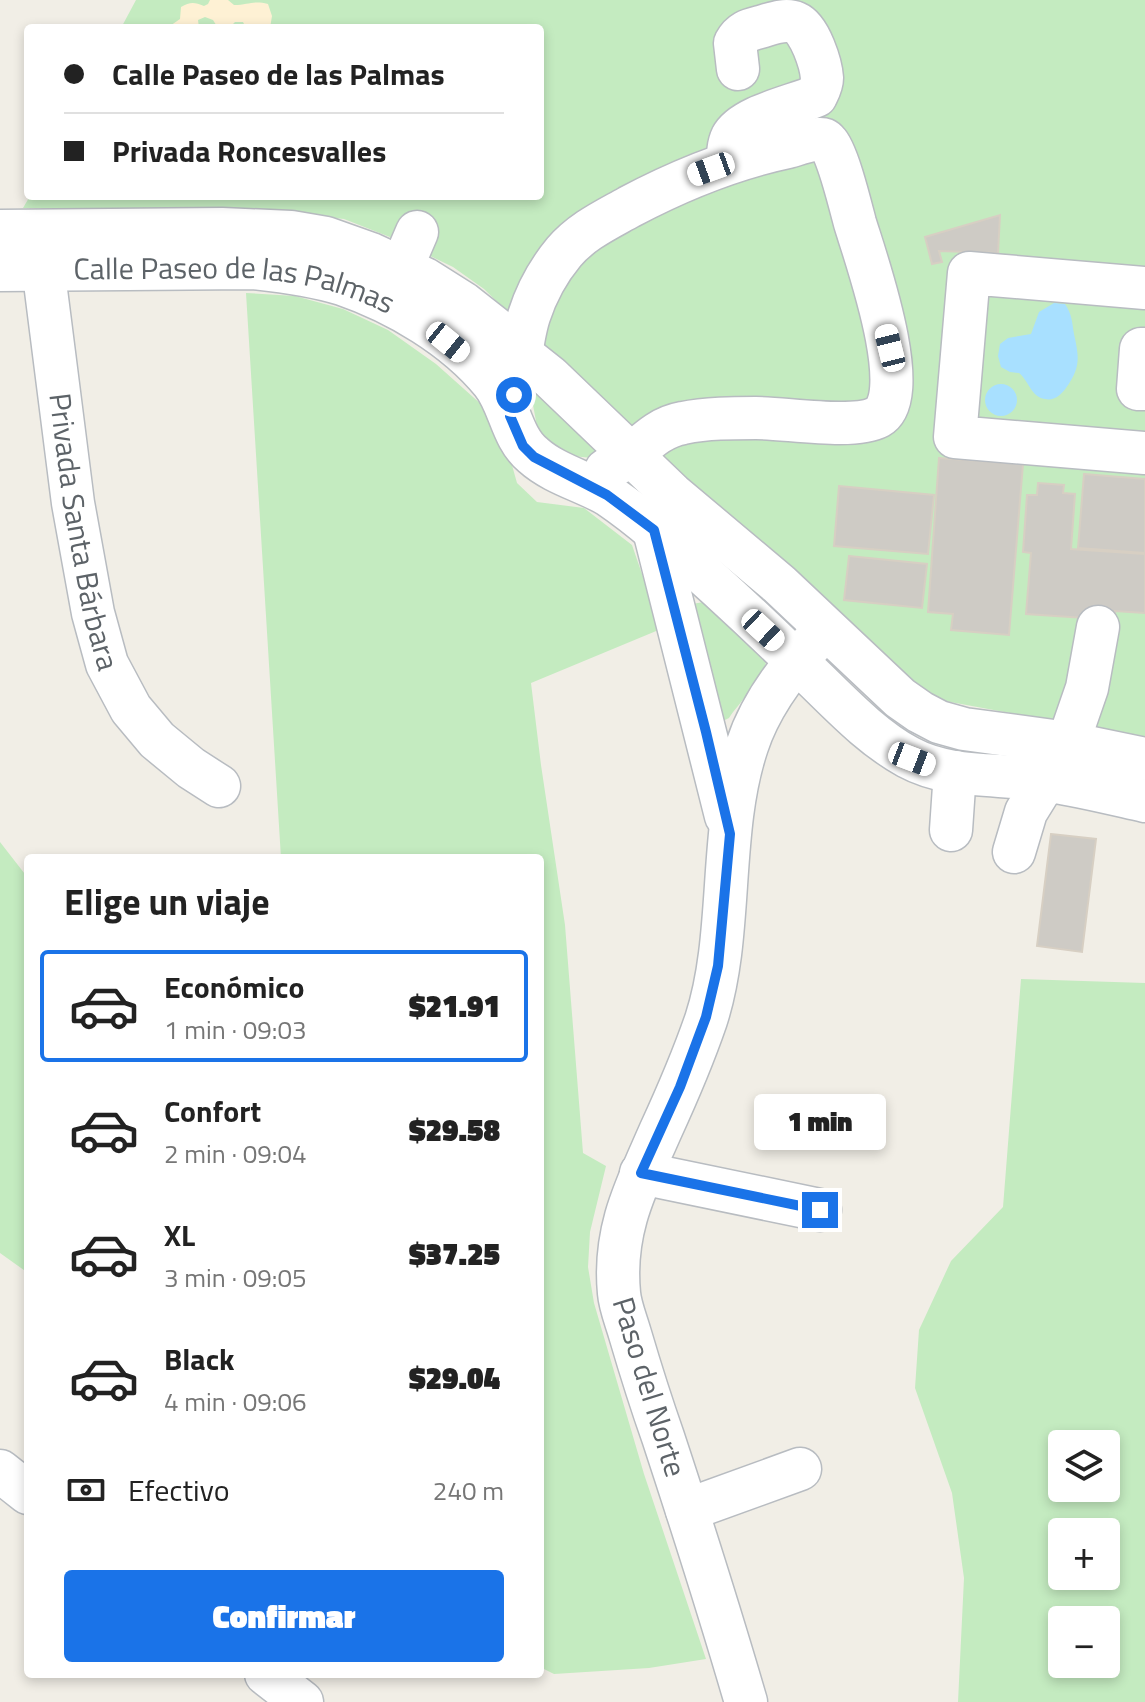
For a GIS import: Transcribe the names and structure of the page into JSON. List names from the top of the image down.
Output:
{
  "streets": {
    "street": ["Calle Paseo de las Palmas", "Privada Santa Bárbara", "Paso del Norte"]
  },
  "crossings": [
    ["Calle Paseo de las Palmas", "Privada Santa Bárbara"],
    ["Calle Paseo de las Palmas", "Paso del Norte"]
  ],
  "page": {
    "banner": ["Calle Paseo de las Palmas", "Privada Roncesvalles"],
    "heading": "Elige un viaje",
    "list": [
      {
        "name": "Económico",
        "note": "1 min · 09:03",
        "value": "$21.91"
      },
      {
        "name": "Confort",
        "note": "2 min · 09:04",
        "value": "$29.58"
      },
      {
        "name": "XL",
        "note": "3 min · 09:05",
        "value": "$37.25"
      },
      {
        "name": "Black",
        "note": "4 min · 09:06",
        "value": "$29.04"
      }
    ],
    "bubble": "1 min",
    "map_buttons": ["+", "−"],
    "pay": ["Efectivo", "240 m"],
    "buttons": "Confirmar"
  }
}
